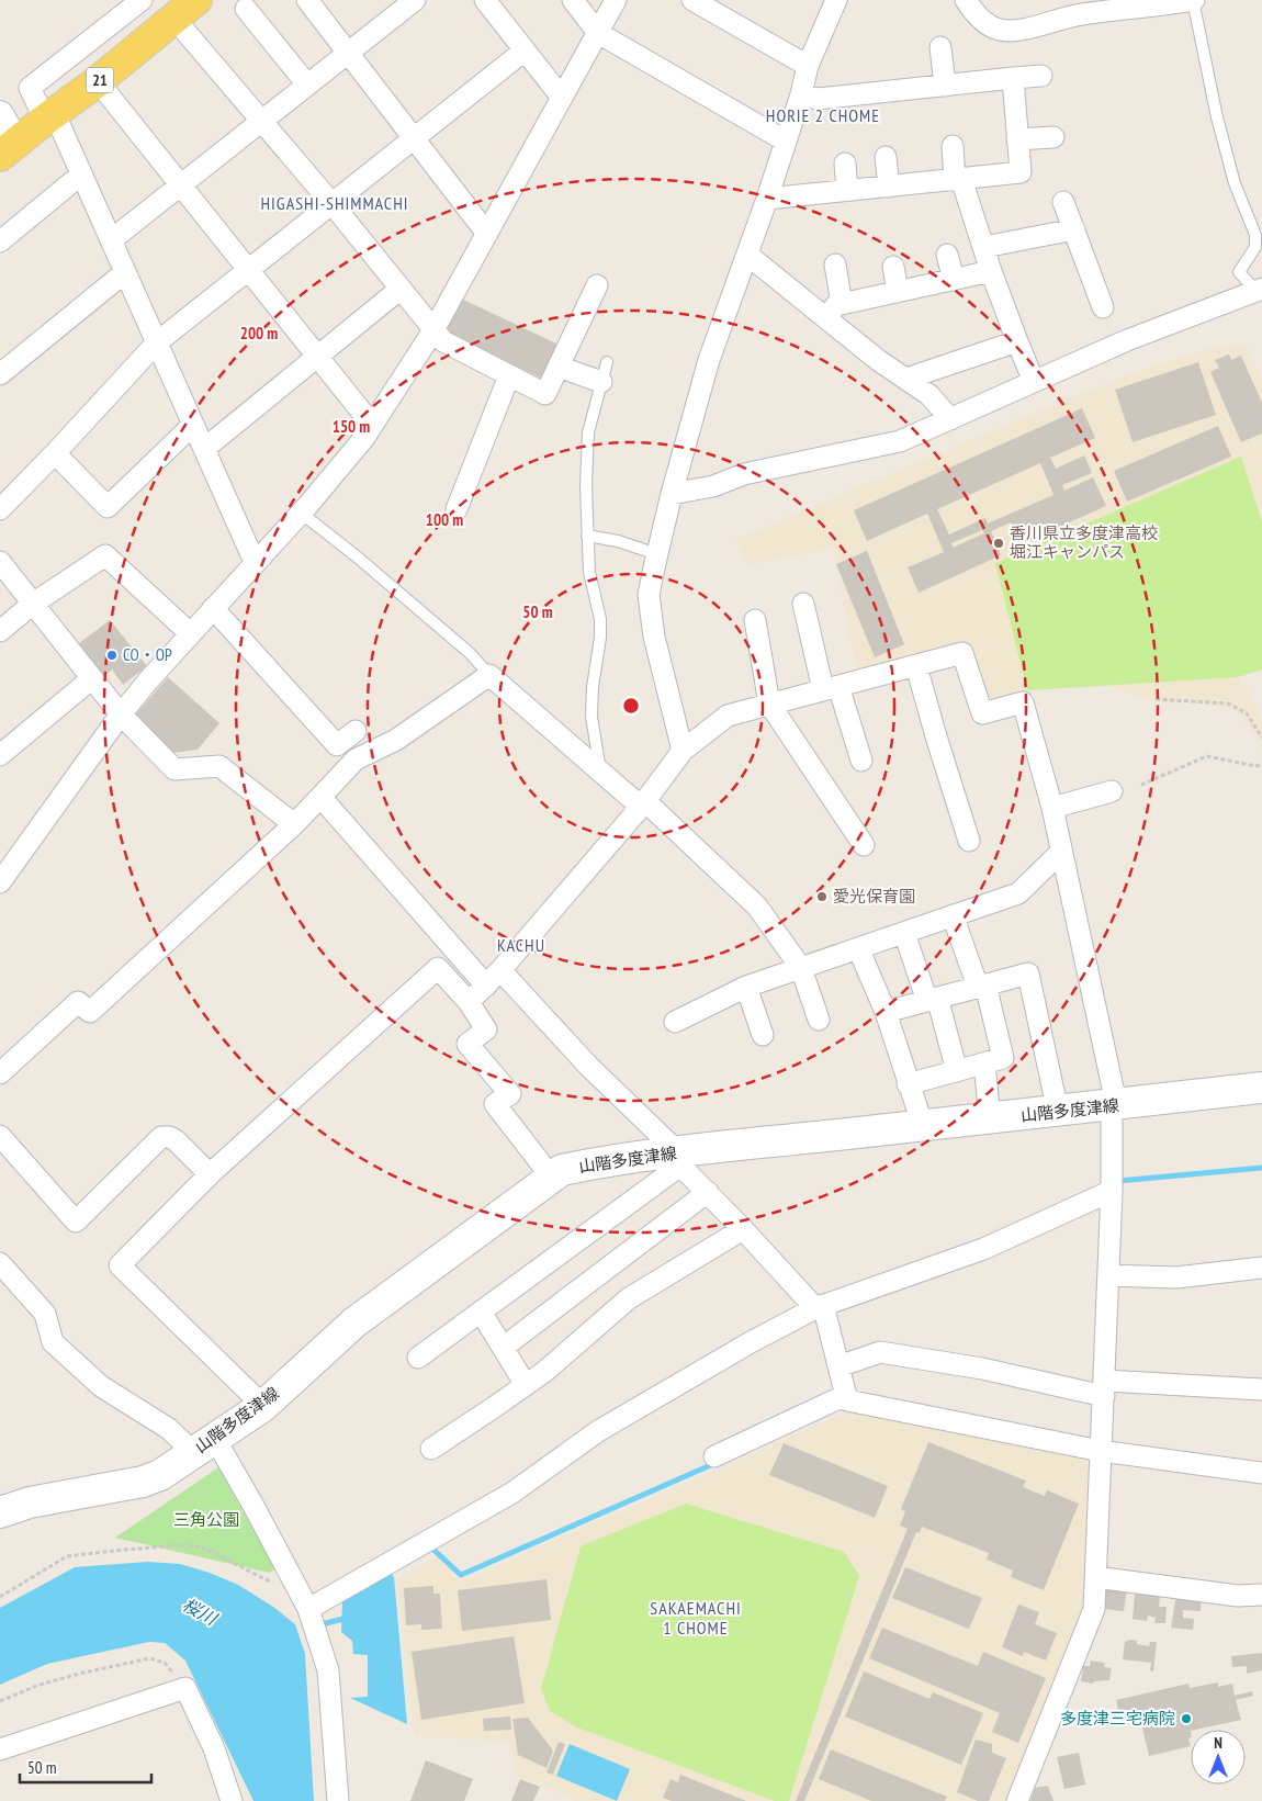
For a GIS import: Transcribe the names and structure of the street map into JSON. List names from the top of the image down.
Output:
{
  "streets": {
    "main road": ["21", "山階多度津線"]
  },
  "districts": [
    "HORIE 2 CHOME",
    "HIGASHI-SHIMMACHI",
    "KACHU",
    "SAKAEMACHI 1 CHOME"
  ],
  "water": ["桜川"],
  "parks": ["三角公園"],
  "places": [
    "香川県立多度津高校 堀江キャンパス",
    "CO・OP",
    "愛光保育園",
    "多度津三宅病院"
  ],
  "scale_bar": "50 m",
  "north": "top",
  "rings": [
    "200 m",
    "150 m",
    "100 m",
    "50 m"
  ]
}
